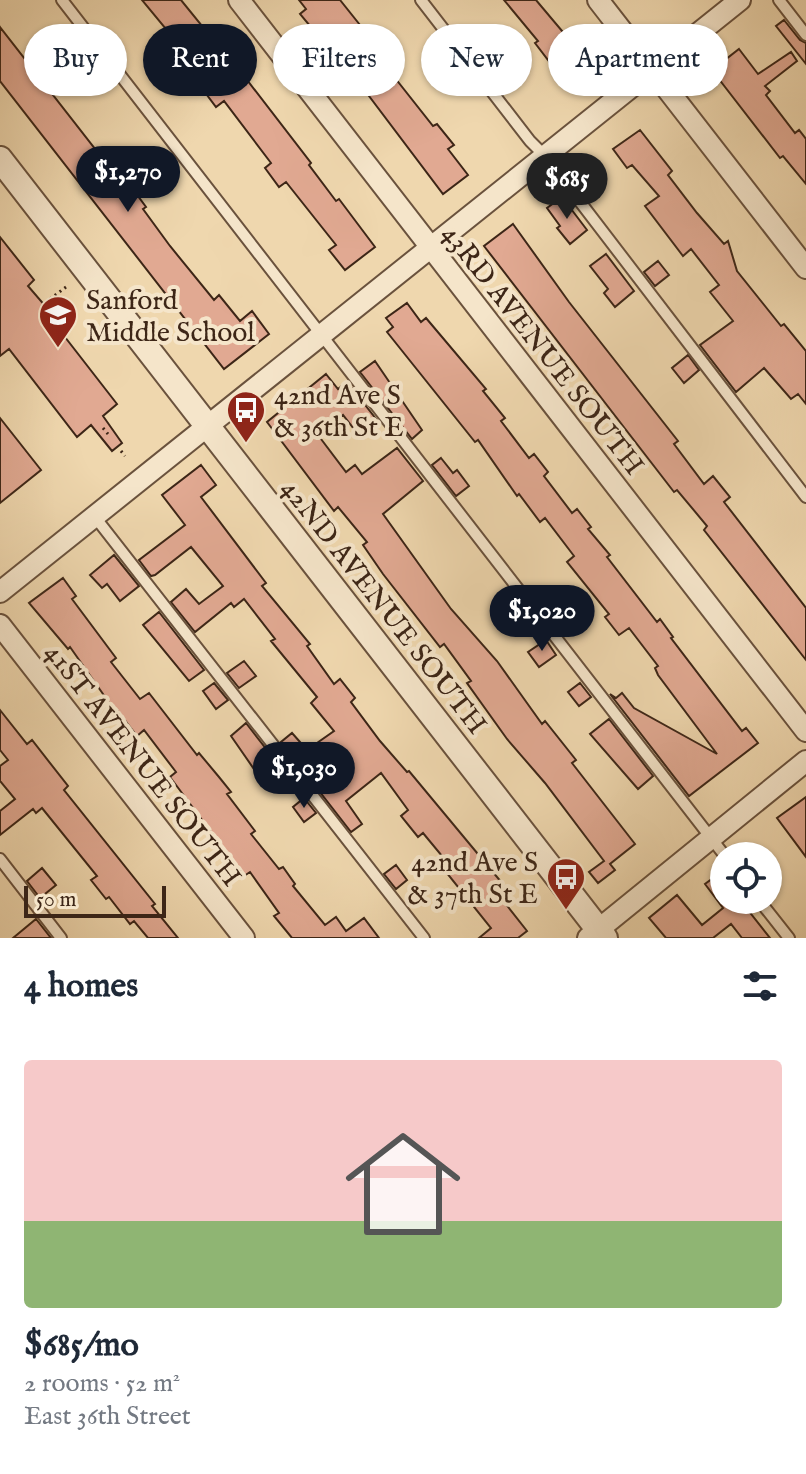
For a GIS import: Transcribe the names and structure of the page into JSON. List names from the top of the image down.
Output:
{
  "streets": {
    "street": ["43RD AVENUE SOUTH", "42ND AVENUE SOUTH", "41ST AVENUE SOUTH"]
  },
  "places": {
    "school or university": ["Sanford Middle School"],
    "bus stop": ["42nd Ave S & 36th St E", "42nd Ave S & 37th St E"]
  },
  "scale_bar": "50 m",
  "page": {
    "chip": [
      "Buy",
      "Rent",
      "Filters",
      "New",
      "Apartment"
    ],
    "price": [
      "$1,270",
      "$685",
      "$1,020",
      "$1,030"
    ],
    "scale": "50 m",
    "heading": "4 homes",
    "list": [
      {
        "name": "$685/mo",
        "note": "2 rooms · 52 m² · East 36th Street"
      }
    ]
  }
}
